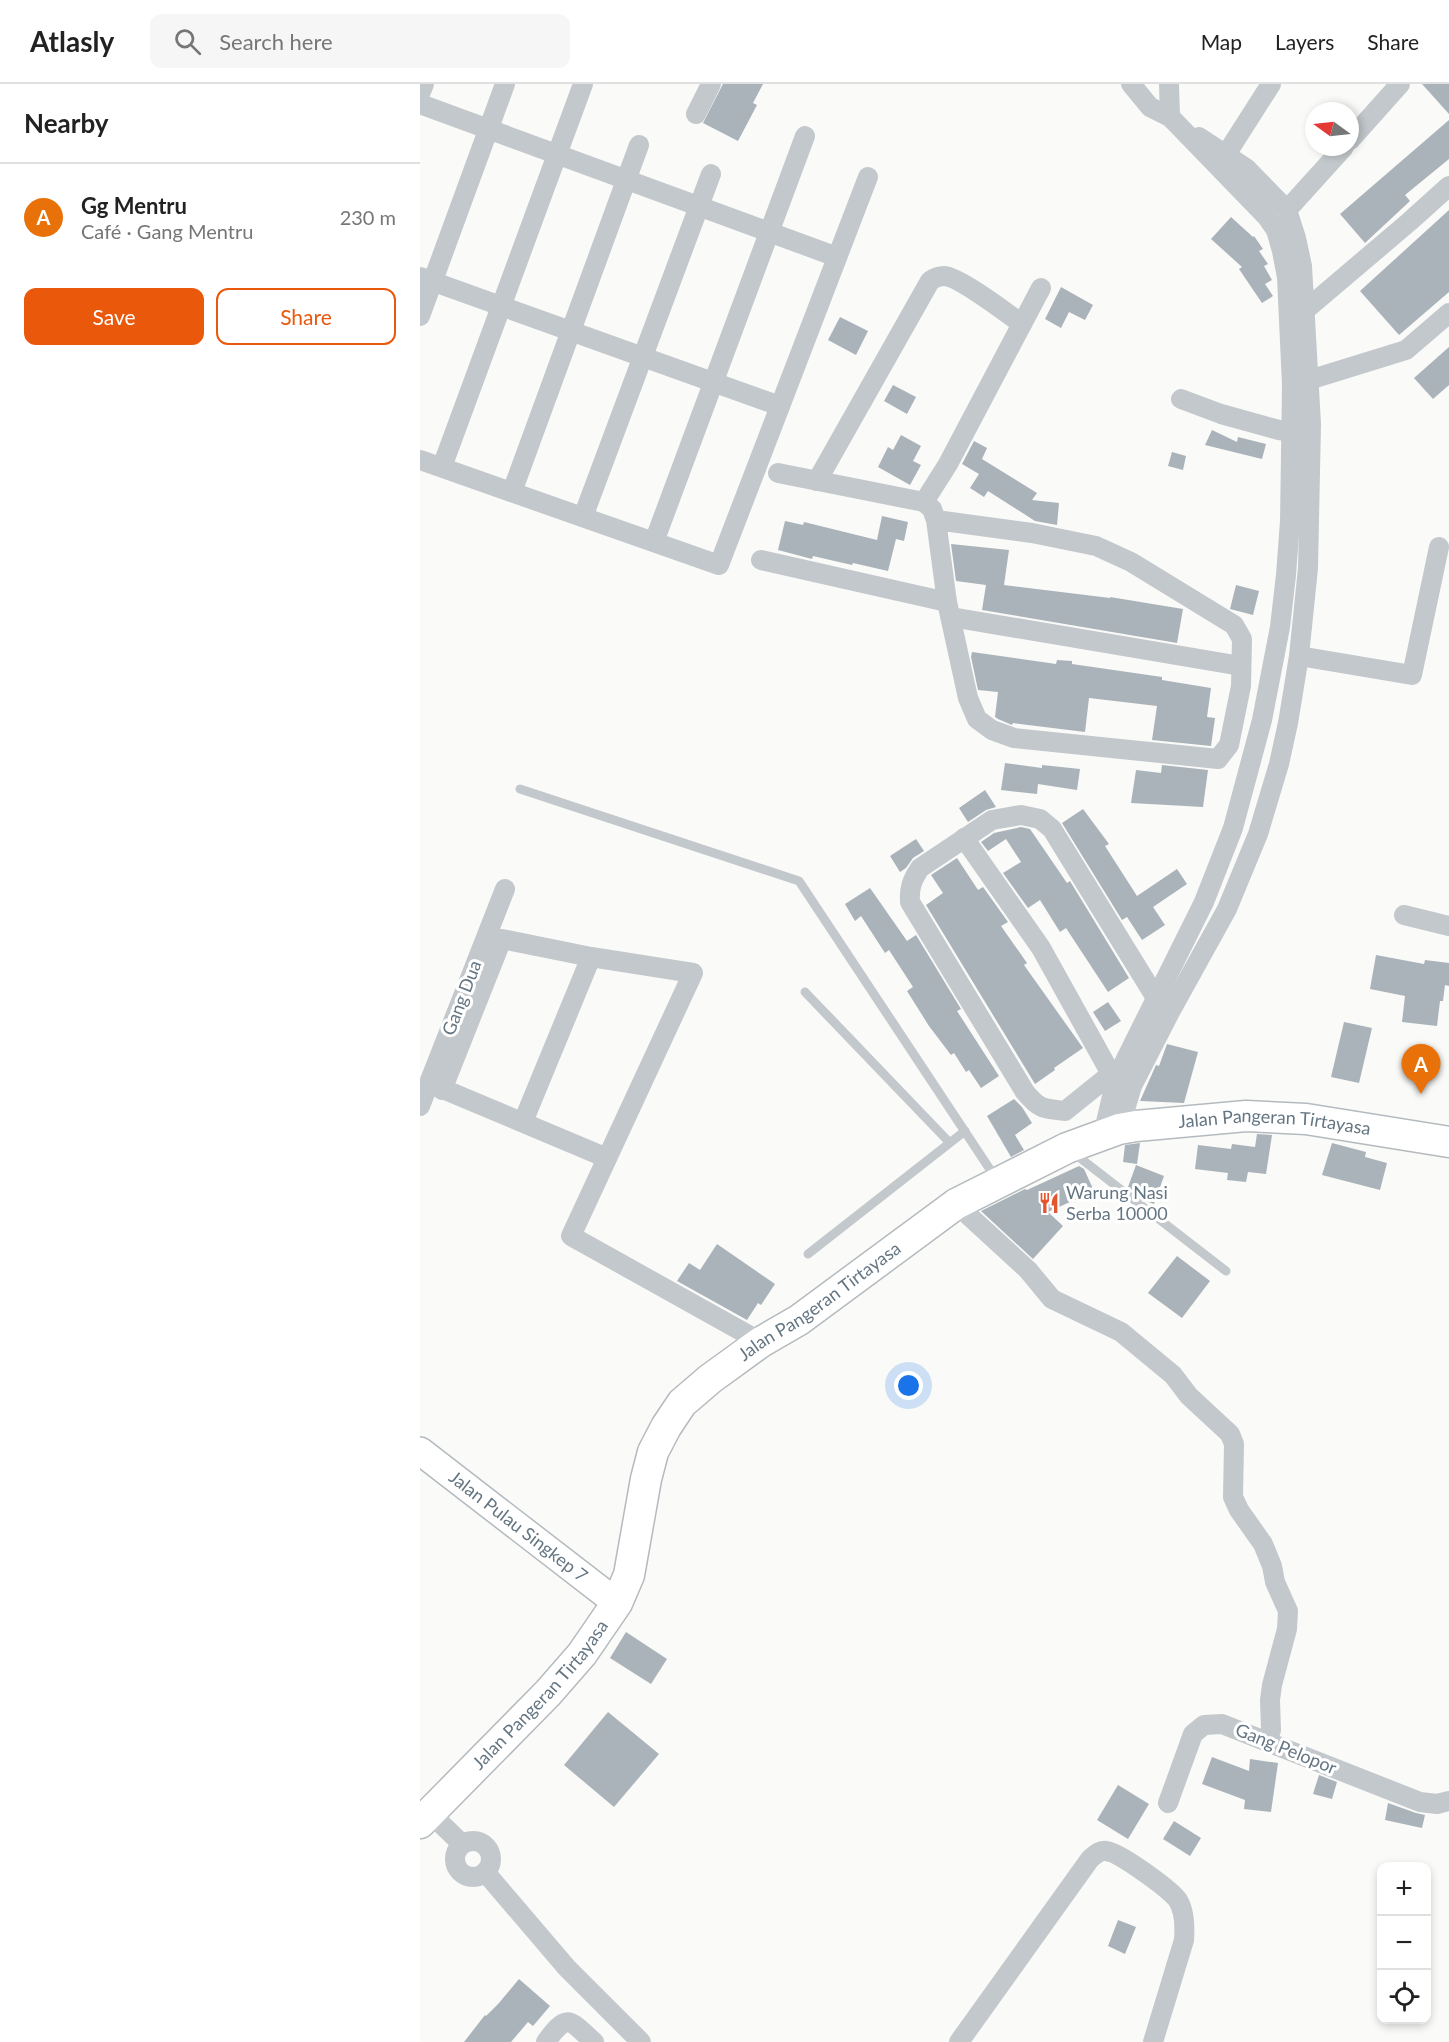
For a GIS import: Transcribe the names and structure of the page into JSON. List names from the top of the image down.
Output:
{
  "streets": {
    "main road": ["Jalan Pangeran Tirtayasa"],
    "street": ["Gang Dua", "Jalan Pulau Singkep 7", "Gang Pelopor"]
  },
  "crossings": [
    ["Jalan Pangeran Tirtayasa", "Jalan Pulau Singkep 7"]
  ],
  "places": {
    "restaurant": ["Warung Nasi Serba 10000"]
  },
  "north": "left",
  "page": {
    "header": "Atlasly",
    "search": "Search here",
    "nav": ["Map", "Layers", "Share"],
    "heading": "Nearby",
    "list": [
      {
        "mark": "A",
        "name": "Gg Mentru",
        "note": "Café · Gang Mentru",
        "value": "230 m"
      }
    ],
    "buttons": ["Save", "Share"],
    "pins": "A",
    "map_buttons": ["+", "−"]
  }
}
